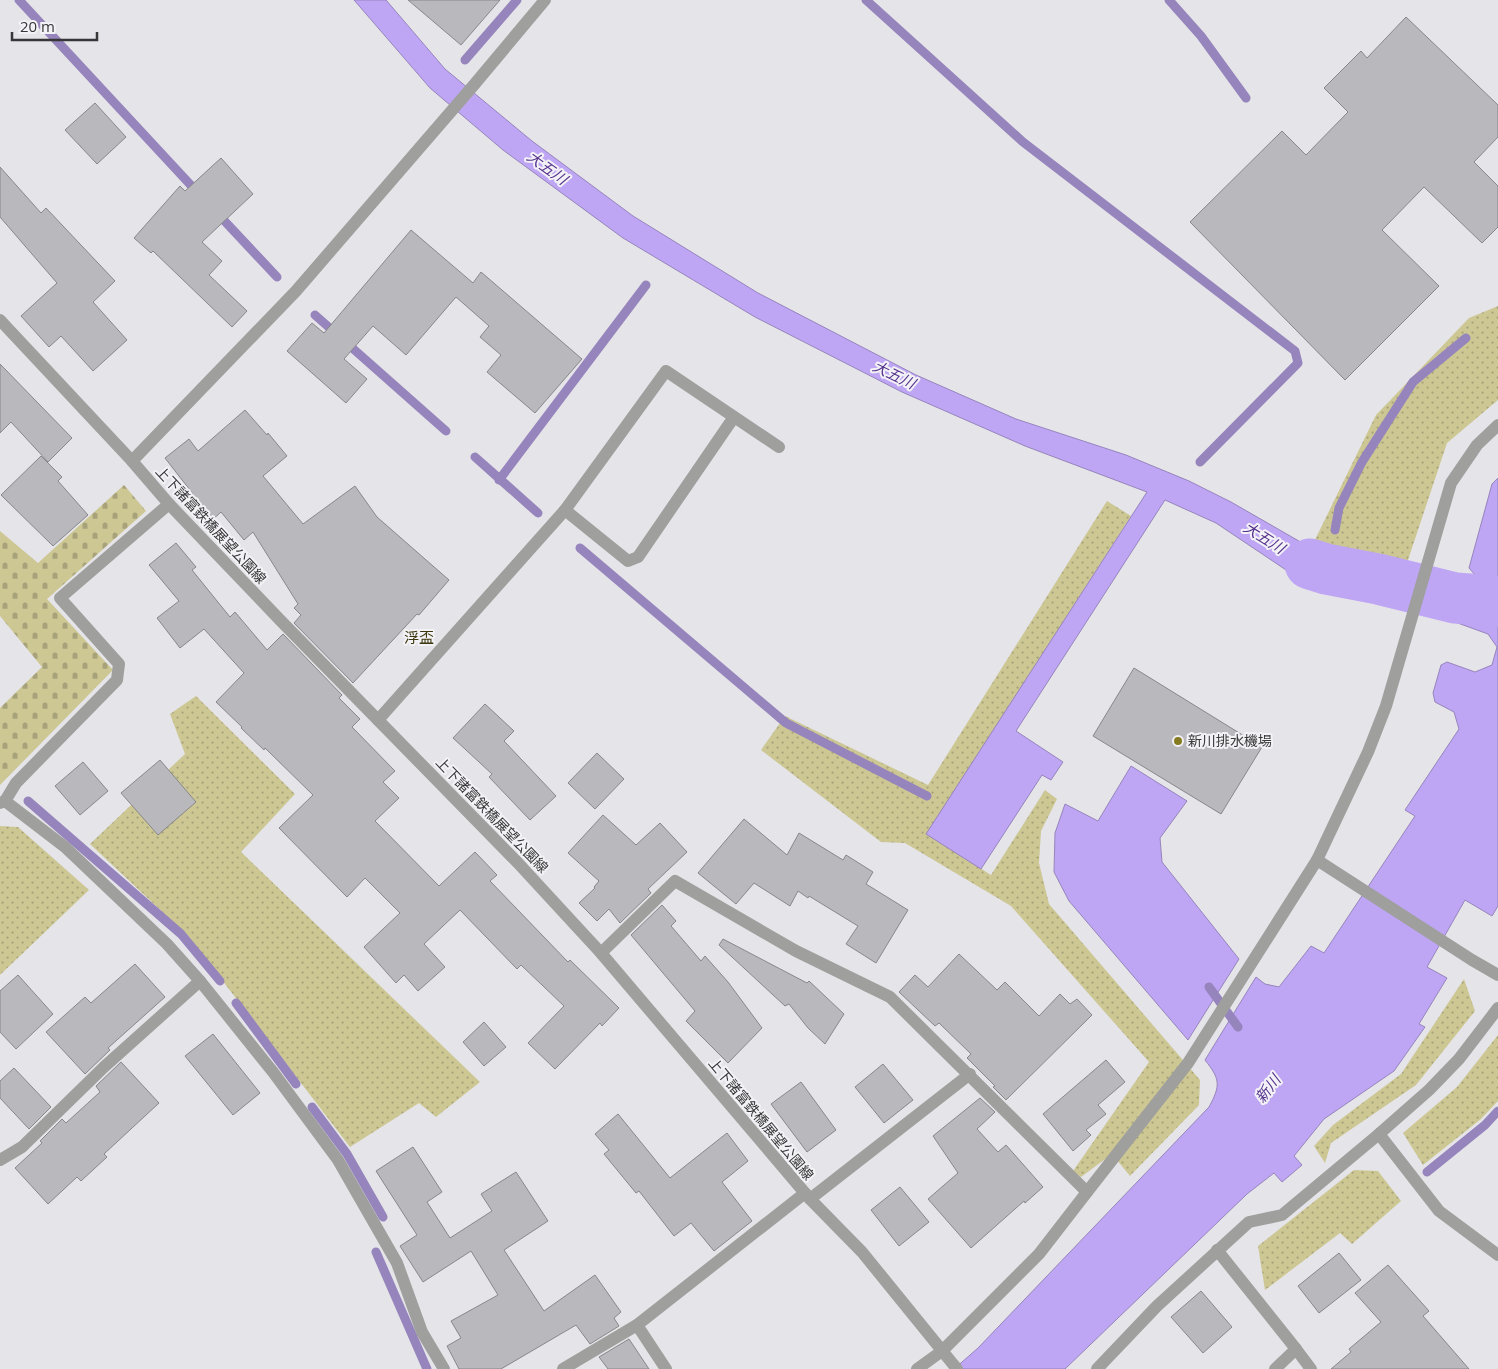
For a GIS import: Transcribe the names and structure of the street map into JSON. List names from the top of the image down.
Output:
{
  "streets": {
    "street": ["上下諸富鉄橋展望公園線"]
  },
  "districts": ["浮盃"],
  "water": ["大五川", "新川"],
  "places": ["新川排水機場"],
  "scale_bar": "20 m"
}
